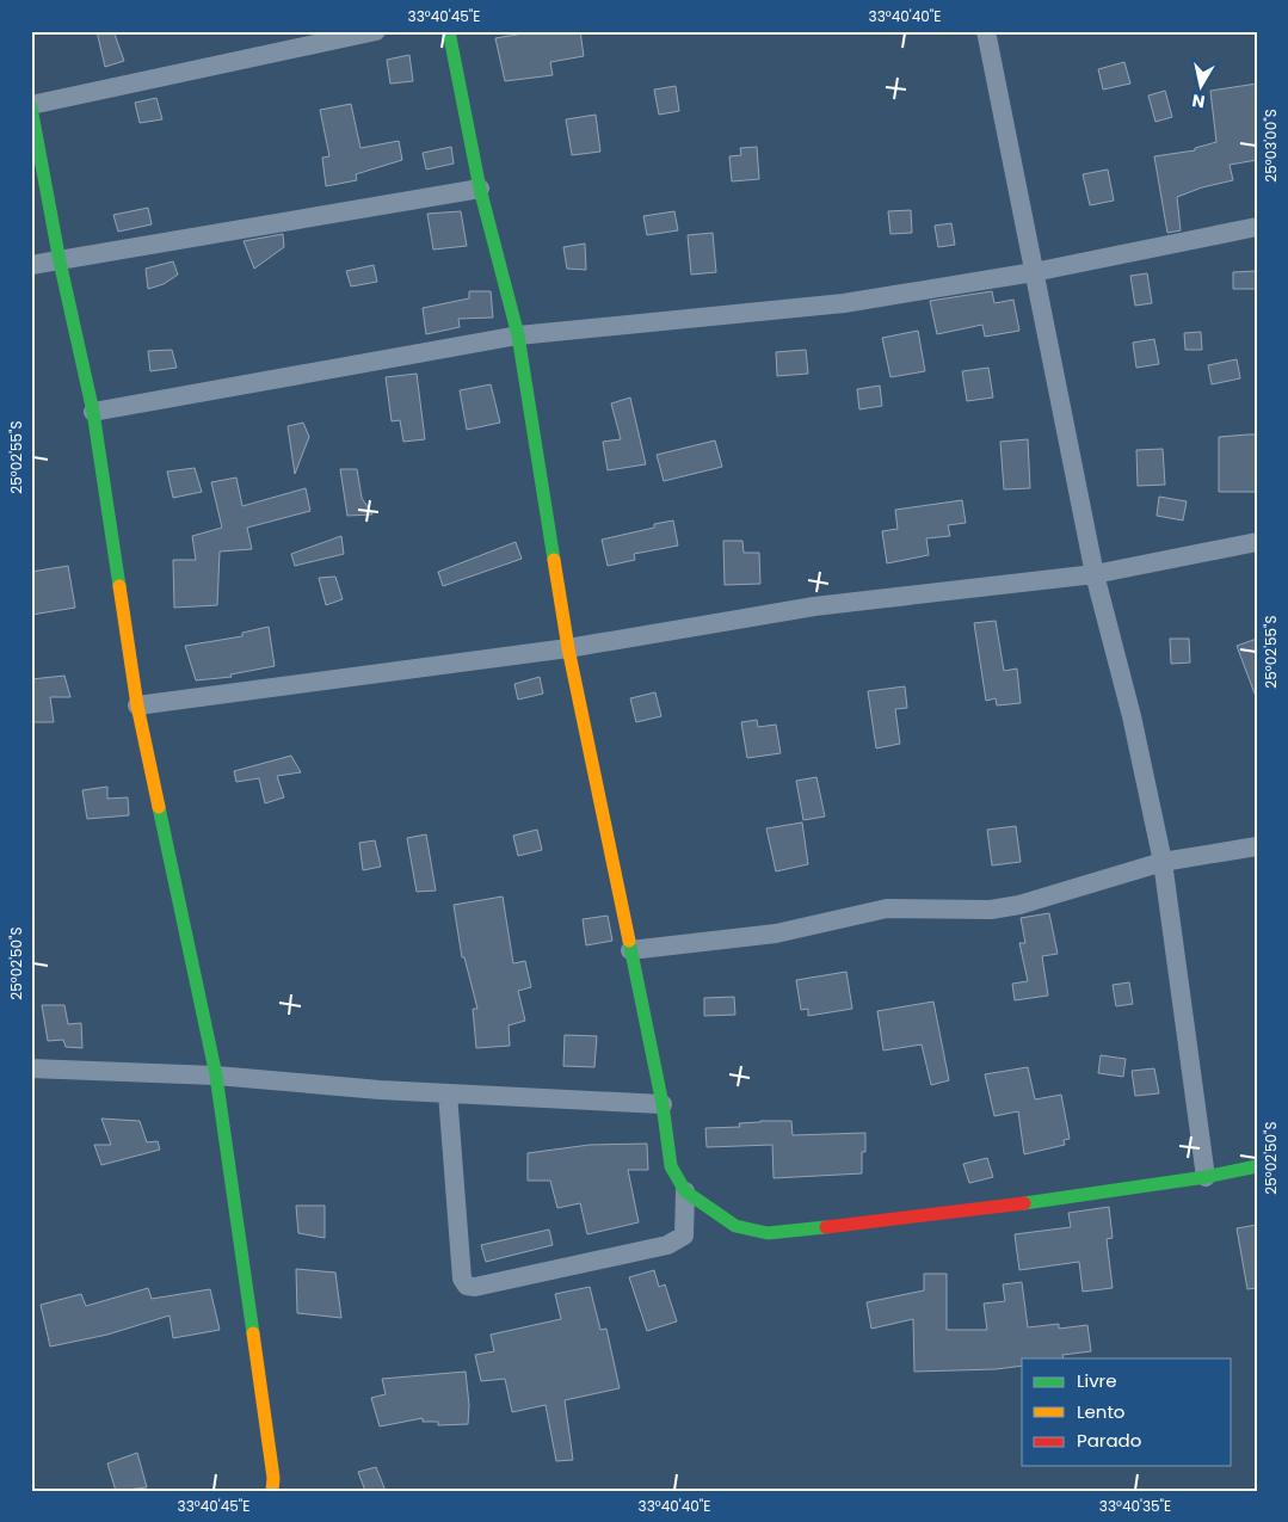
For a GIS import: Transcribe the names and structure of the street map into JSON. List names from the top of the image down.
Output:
{
  "legend": ["Livre", "Lento", "Parado"],
  "north": "bottom",
  "coordinates": [
    "33°40'45\"E",
    "33°40'40\"E",
    "25°03'00\"S",
    "25°02'55\"S",
    "25°02'50\"S",
    "33°40'35\"E"
  ]
}
